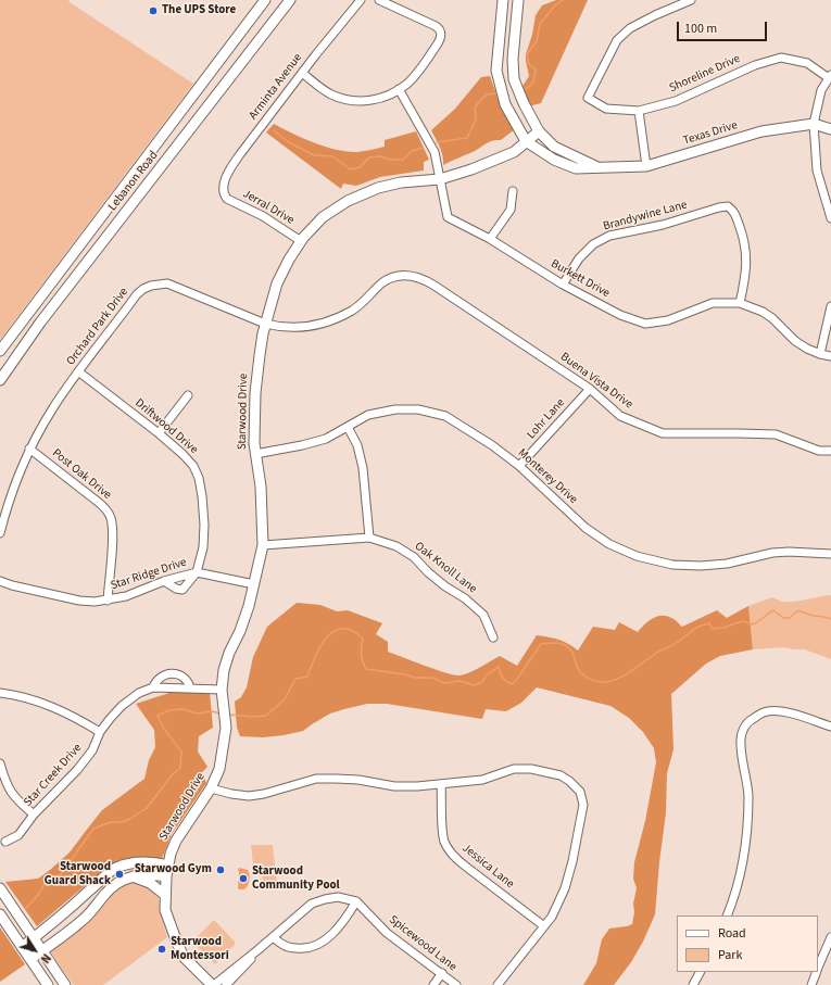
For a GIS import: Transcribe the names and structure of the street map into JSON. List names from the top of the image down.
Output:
{
  "streets": {
    "street": [
      "Shoreline Drive",
      "Arminta Avenue",
      "Texas Drive",
      "Lebanon Road",
      "Jerral Drive",
      "Brandywine Lane",
      "Burkett Drive",
      "Orchard Park Drive",
      "Buena Vista Drive",
      "Starwood Drive",
      "Lohr Lane",
      "Driftwood Drive",
      "Post Oak Drive",
      "Monterey Drive",
      "Oak Knoll Lane",
      "Star Ridge Drive",
      "Star Creek Drive",
      "Jessica Lane",
      "Spicewood Lane"
    ]
  },
  "crossings": [
    ["Arminta Avenue", "Jerral Drive"],
    ["Texas Drive", "Starwood Drive"],
    ["Jerral Drive", "Starwood Drive"],
    ["Brandywine Lane", "Burkett Drive"],
    ["Burkett Drive", "Starwood Drive"],
    ["Orchard Park Drive", "Buena Vista Drive"],
    ["Orchard Park Drive", "Starwood Drive"],
    ["Orchard Park Drive", "Driftwood Drive"],
    ["Orchard Park Drive", "Post Oak Drive"],
    ["Buena Vista Drive", "Lohr Lane"],
    ["Starwood Drive", "Monterey Drive"],
    ["Starwood Drive", "Oak Knoll Lane"],
    ["Starwood Drive", "Star Ridge Drive"],
    ["Starwood Drive", "Star Creek Drive"],
    ["Lohr Lane", "Monterey Drive"],
    ["Driftwood Drive", "Star Ridge Drive"],
    ["Post Oak Drive", "Star Ridge Drive"]
  ],
  "places": [
    "The UPS Store",
    "Starwood Gym",
    "Starwood Guard Shack",
    "Starwood Community Pool",
    "Starwood Montessori"
  ],
  "legend": ["Road", "Park"],
  "scale_bar": "100 m",
  "north": "bottom right"
}
